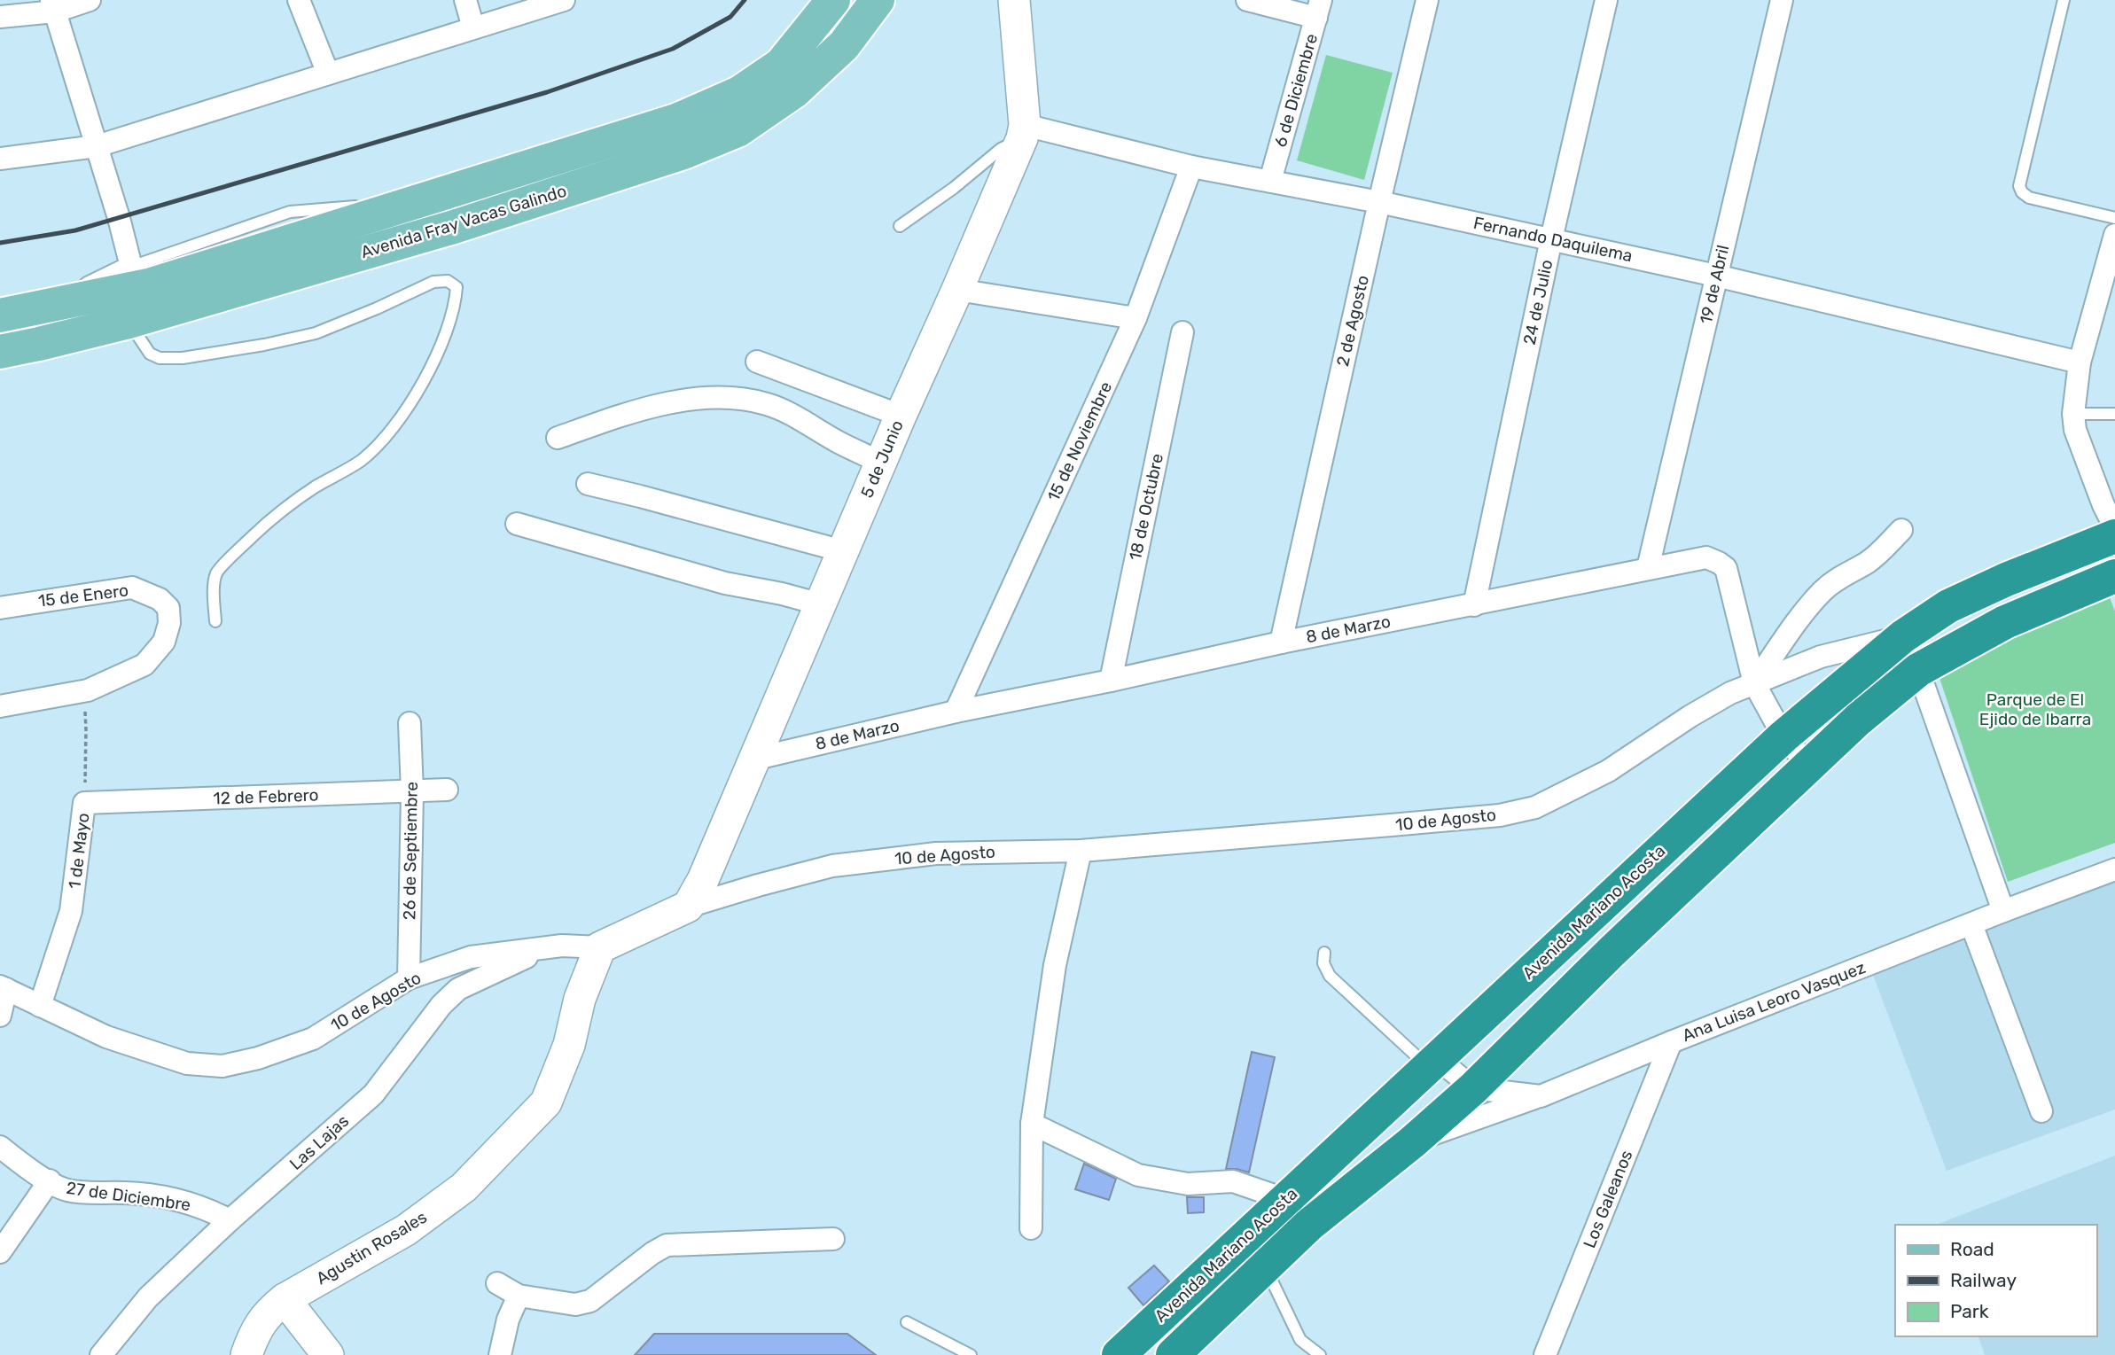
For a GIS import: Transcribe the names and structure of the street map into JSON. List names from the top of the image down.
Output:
{
  "streets": {
    "highway": ["Avenida Mariano Acosta"],
    "main road": ["Avenida Fray Vacas Galindo"],
    "street": [
      "6 de Diciembre",
      "Fernando Daquilema",
      "19 de Abril",
      "24 de Julio",
      "2 de Agosto",
      "15 de Noviembre",
      "5 de Junio",
      "18 de Octubre",
      "15 de Enero",
      "8 de Marzo",
      "12 de Febrero",
      "10 de Agosto",
      "1 de Mayo",
      "26 de Septiembre",
      "Ana Luisa Leoro Vasquez",
      "Las Lajas",
      "27 de Diciembre",
      "Los Galeanos",
      "Agustin Rosales"
    ]
  },
  "crossings": [
    ["6 de Diciembre", "Fernando Daquilema"],
    ["Fernando Daquilema", "19 de Abril"],
    ["Fernando Daquilema", "24 de Julio"],
    ["Fernando Daquilema", "2 de Agosto"],
    ["Fernando Daquilema", "15 de Noviembre"],
    ["Fernando Daquilema", "5 de Junio"],
    ["19 de Abril", "8 de Marzo"],
    ["24 de Julio", "8 de Marzo"],
    ["2 de Agosto", "8 de Marzo"],
    ["15 de Noviembre", "8 de Marzo"],
    ["5 de Junio", "8 de Marzo"],
    ["5 de Junio", "10 de Agosto"],
    ["18 de Octubre", "8 de Marzo"],
    ["15 de Enero", "1 de Mayo"],
    ["8 de Marzo", "10 de Agosto"],
    ["8 de Marzo", "Avenida Mariano Acosta"],
    ["12 de Febrero", "1 de Mayo"],
    ["12 de Febrero", "26 de Septiembre"],
    ["10 de Agosto", "1 de Mayo"],
    ["10 de Agosto", "26 de Septiembre"],
    ["10 de Agosto", "Avenida Mariano Acosta"],
    ["10 de Agosto", "Las Lajas"],
    ["10 de Agosto", "Agustin Rosales"],
    ["Avenida Mariano Acosta", "Ana Luisa Leoro Vasquez"],
    ["Ana Luisa Leoro Vasquez", "Los Galeanos"],
    ["Las Lajas", "27 de Diciembre"]
  ],
  "parks": ["Parque de El Ejido de Ibarra"],
  "legend": ["Road", "Railway", "Park"]
}
